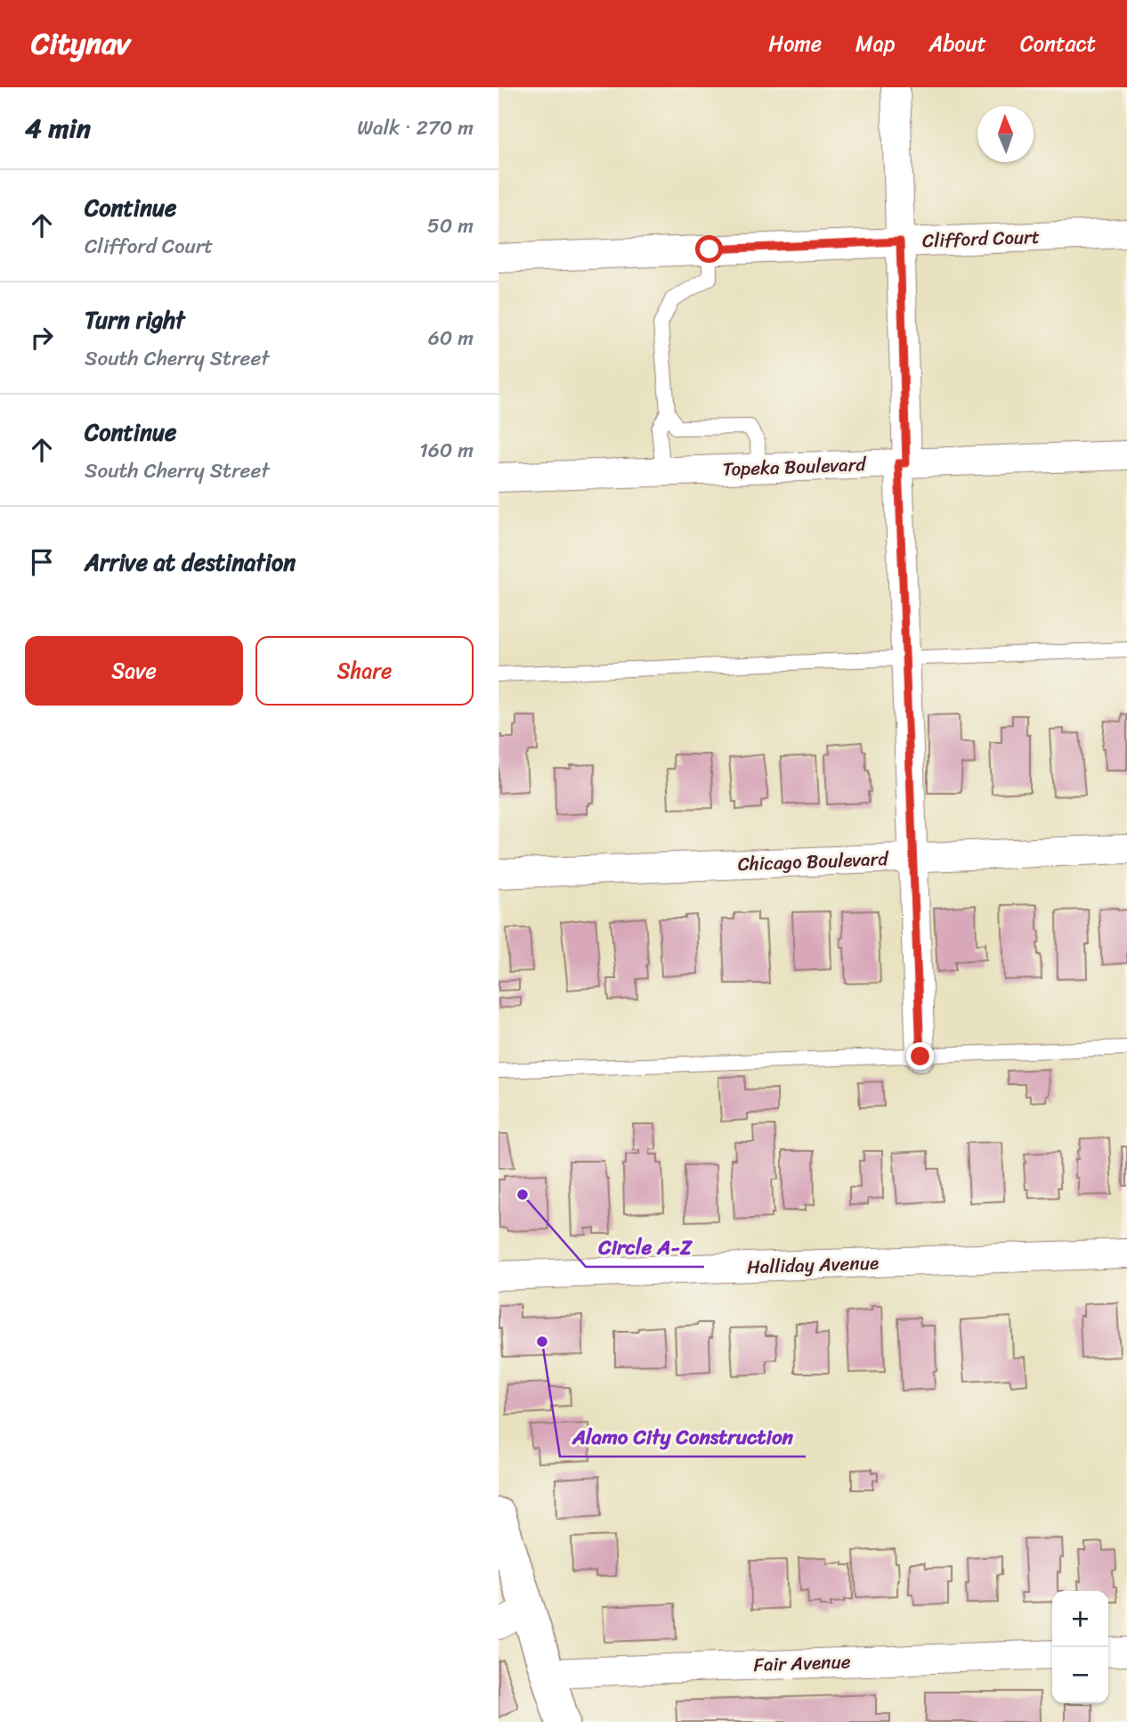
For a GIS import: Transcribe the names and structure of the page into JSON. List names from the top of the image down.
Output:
{
  "streets": {
    "street": [
      "Clifford Court",
      "Topeka Boulevard",
      "Chicago Boulevard",
      "Halliday Avenue",
      "Fair Avenue"
    ]
  },
  "places": ["Circle A-Z", "Alamo City Construction"],
  "north": "top",
  "page": {
    "header": "Citynav",
    "nav": [
      "Home",
      "Map",
      "About",
      "Contact"
    ],
    "heading": ["4 min", "Walk · 270 m"],
    "list": [
      ["Continue", "Clifford Court", "50 m"],
      ["Turn right", "South Cherry Street", "60 m"],
      ["Continue", "South Cherry Street", "160 m"],
      "Arrive at destination"
    ],
    "buttons": ["Save", "Share"],
    "map_buttons": ["+", "−"]
  }
}
